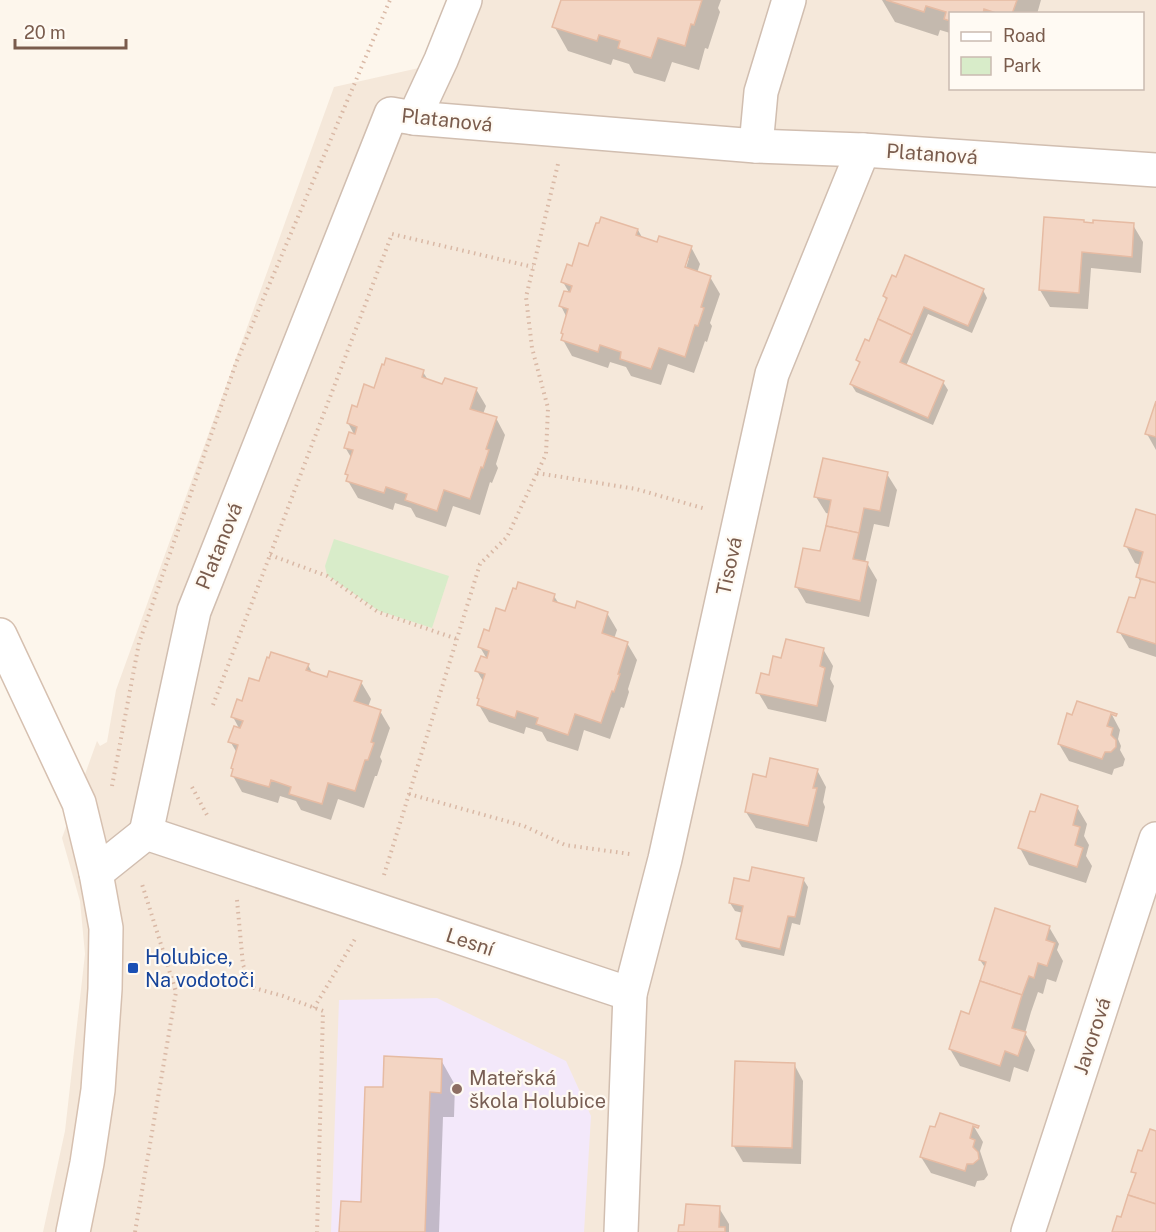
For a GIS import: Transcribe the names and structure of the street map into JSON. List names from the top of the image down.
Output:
{
  "streets": {
    "street": [
      "Platanová",
      "Tisová",
      "Lesní",
      "Javorová"
    ]
  },
  "crossings": [
    ["Platanová", "Tisová"],
    ["Platanová", "Lesní"],
    ["Tisová", "Lesní"]
  ],
  "places": {
    "transit": ["Holubice, Na vodotoči"],
    "other": ["Mateřská škola Holubice"]
  },
  "legend": ["Road", "Park"],
  "scale_bar": "20 m"
}
